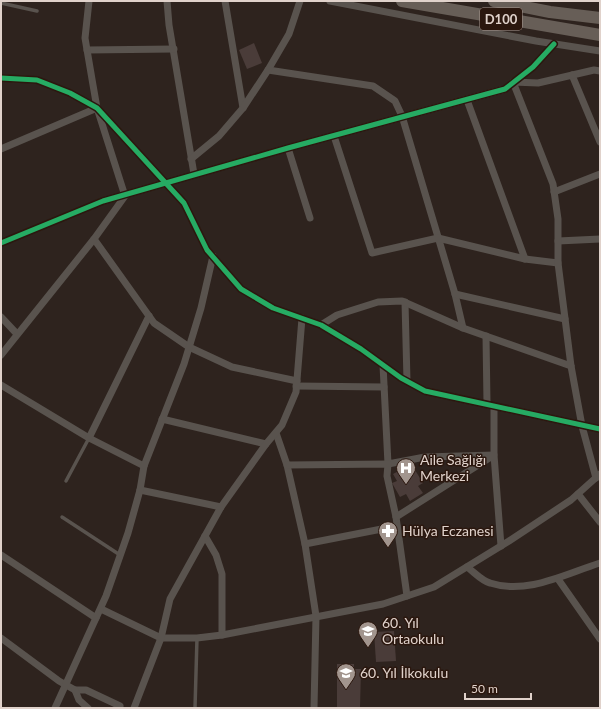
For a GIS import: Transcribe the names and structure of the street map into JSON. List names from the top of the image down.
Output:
{
  "streets": {
    "highway": ["D100"]
  },
  "places": {
    "hospital": ["Aile Sağlığı Merkezi"],
    "pharmacy": ["Hülya Eczanesi"],
    "school or university": ["60. Yıl Ortaokulu", "60. Yıl İlkokulu"]
  },
  "scale_bar": "50 m"
}
